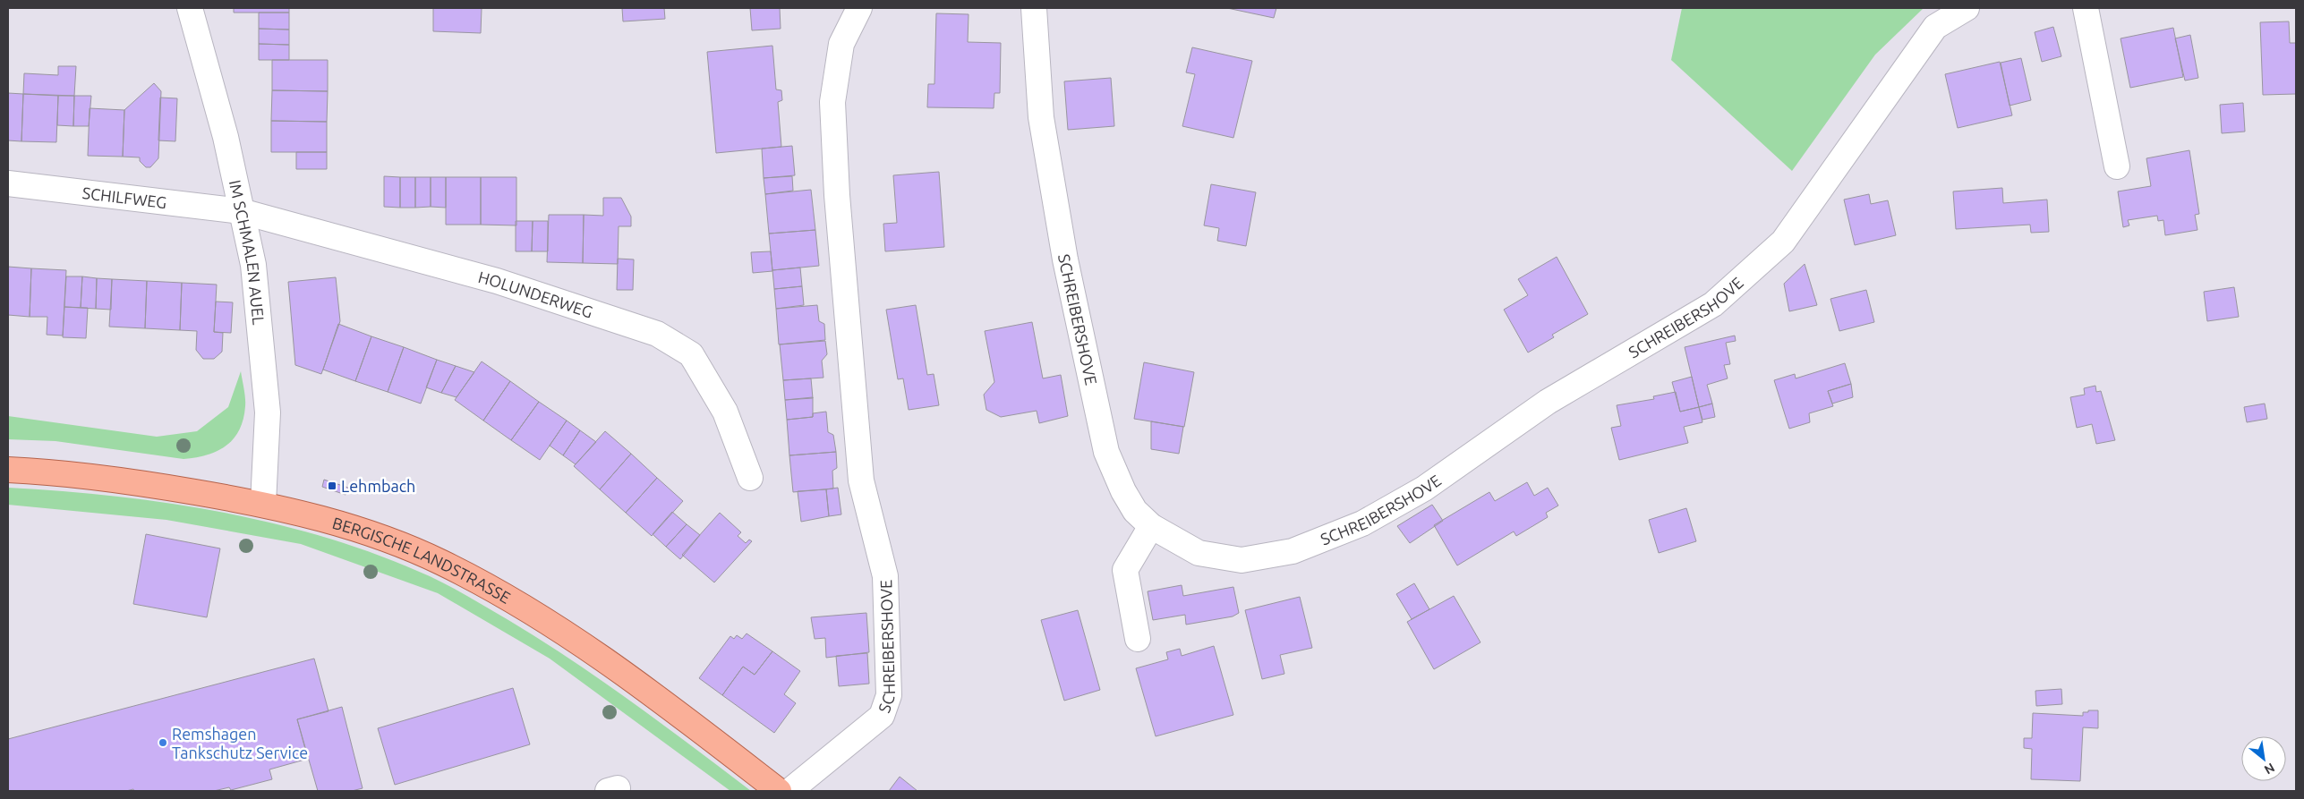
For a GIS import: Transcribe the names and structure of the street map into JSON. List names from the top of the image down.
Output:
{
  "streets": {
    "main road": ["BERGISCHE LANDSTRASSE"],
    "street": [
      "SCHILFWEG",
      "IM SCHMALEN AUEL",
      "HOLUNDERWEG",
      "SCHREIBERSHOVE"
    ]
  },
  "crossings": [
    ["SCHILFWEG", "IM SCHMALEN AUEL"],
    ["SCHILFWEG", "HOLUNDERWEG"],
    ["IM SCHMALEN AUEL", "HOLUNDERWEG"],
    ["IM SCHMALEN AUEL", "BERGISCHE LANDSTRASSE"]
  ],
  "places": {
    "transit": ["Lehmbach"],
    "other": ["Remshagen Tankschutz Service"]
  },
  "north": "bottom right"
}
